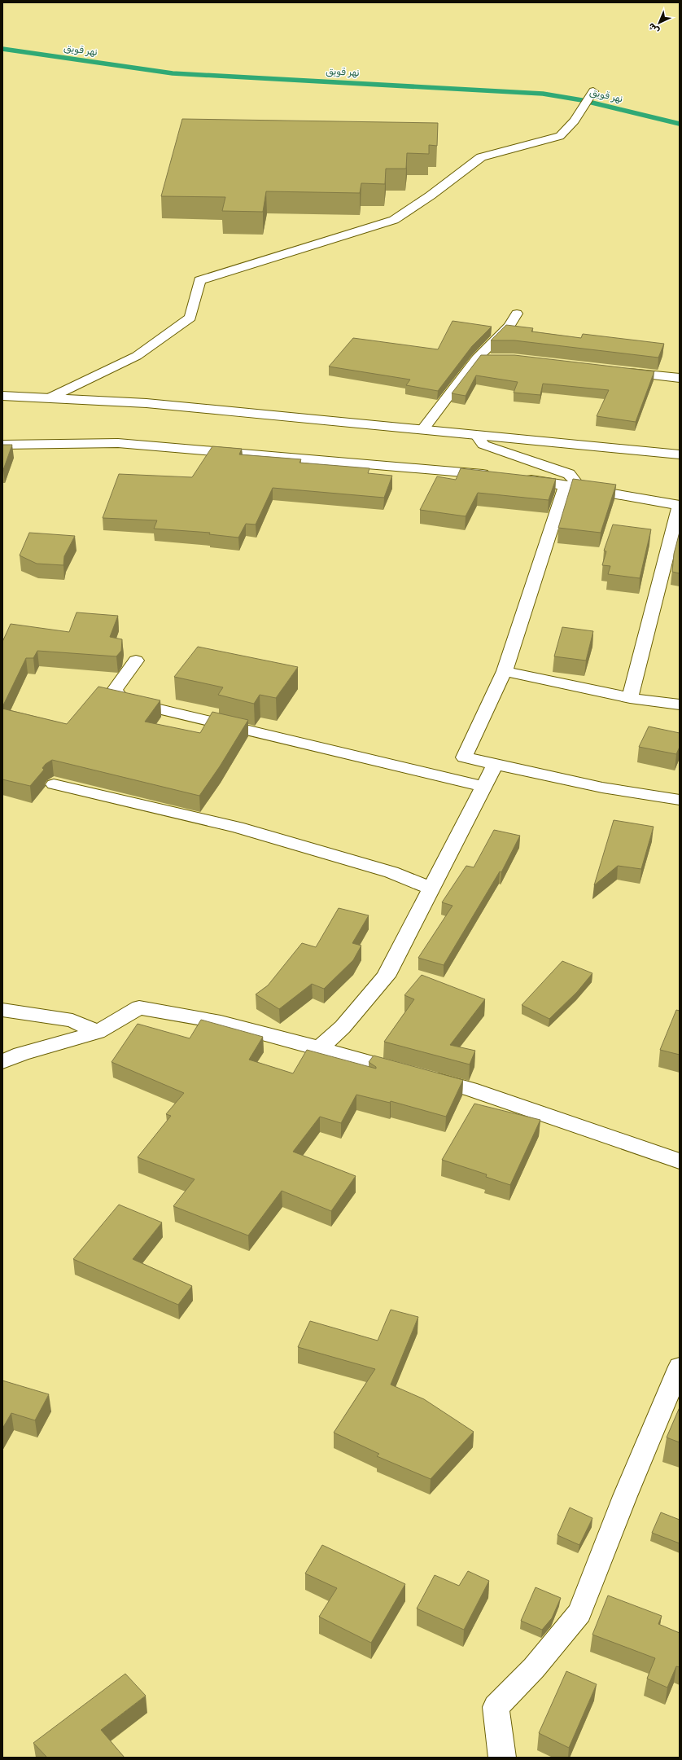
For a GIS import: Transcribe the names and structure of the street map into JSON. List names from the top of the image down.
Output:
{
  "water": ["نهر قويق"],
  "north": "bottom left"
}
